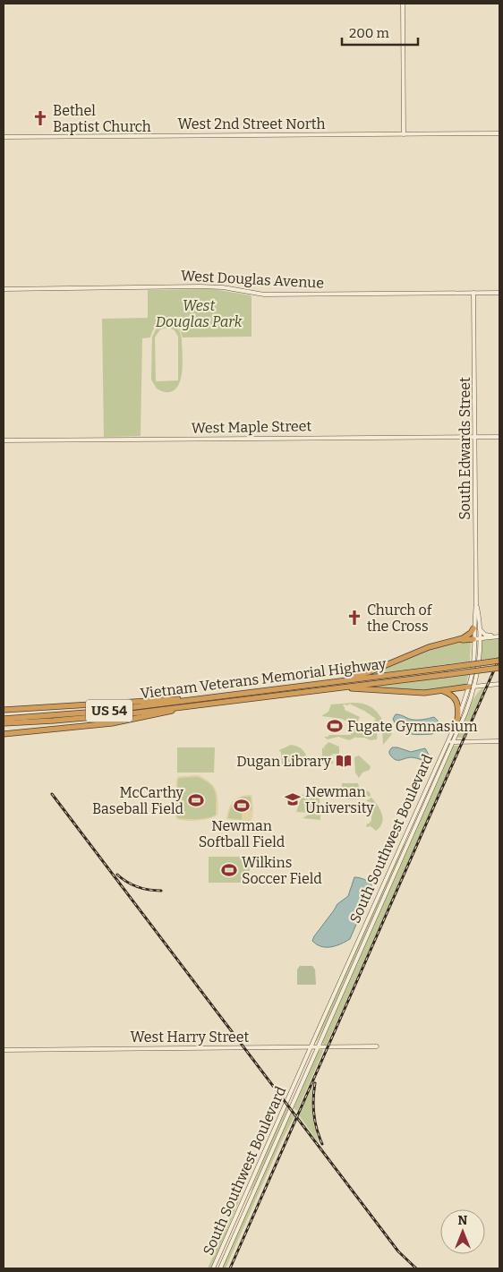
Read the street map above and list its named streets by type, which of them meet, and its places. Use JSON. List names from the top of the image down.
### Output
{
  "streets": {
    "highway": ["Vietnam Veterans Memorial Highway", "US 54"],
    "street": [
      "West 2nd Street North",
      "West Douglas Avenue",
      "West Maple Street",
      "South Edwards Street",
      "South Southwest Boulevard",
      "West Harry Street"
    ]
  },
  "crossings": [
    ["West Douglas Avenue", "South Edwards Street"],
    ["West Maple Street", "South Edwards Street"],
    ["South Edwards Street", "South Southwest Boulevard"],
    ["South Southwest Boulevard", "West Harry Street"]
  ],
  "parks": ["West Douglas Park"],
  "places": {
    "church": ["Bethel Baptist Church", "Church of the Cross"],
    "sports": [
      "Fugate Gymnasium",
      "McCarthy Baseball Field",
      "Newman Softball Field",
      "Wilkins Soccer Field"
    ],
    "library": ["Dugan Library"],
    "school or university": ["Newman University"]
  },
  "scale_bar": "200 m",
  "north": "top"
}
